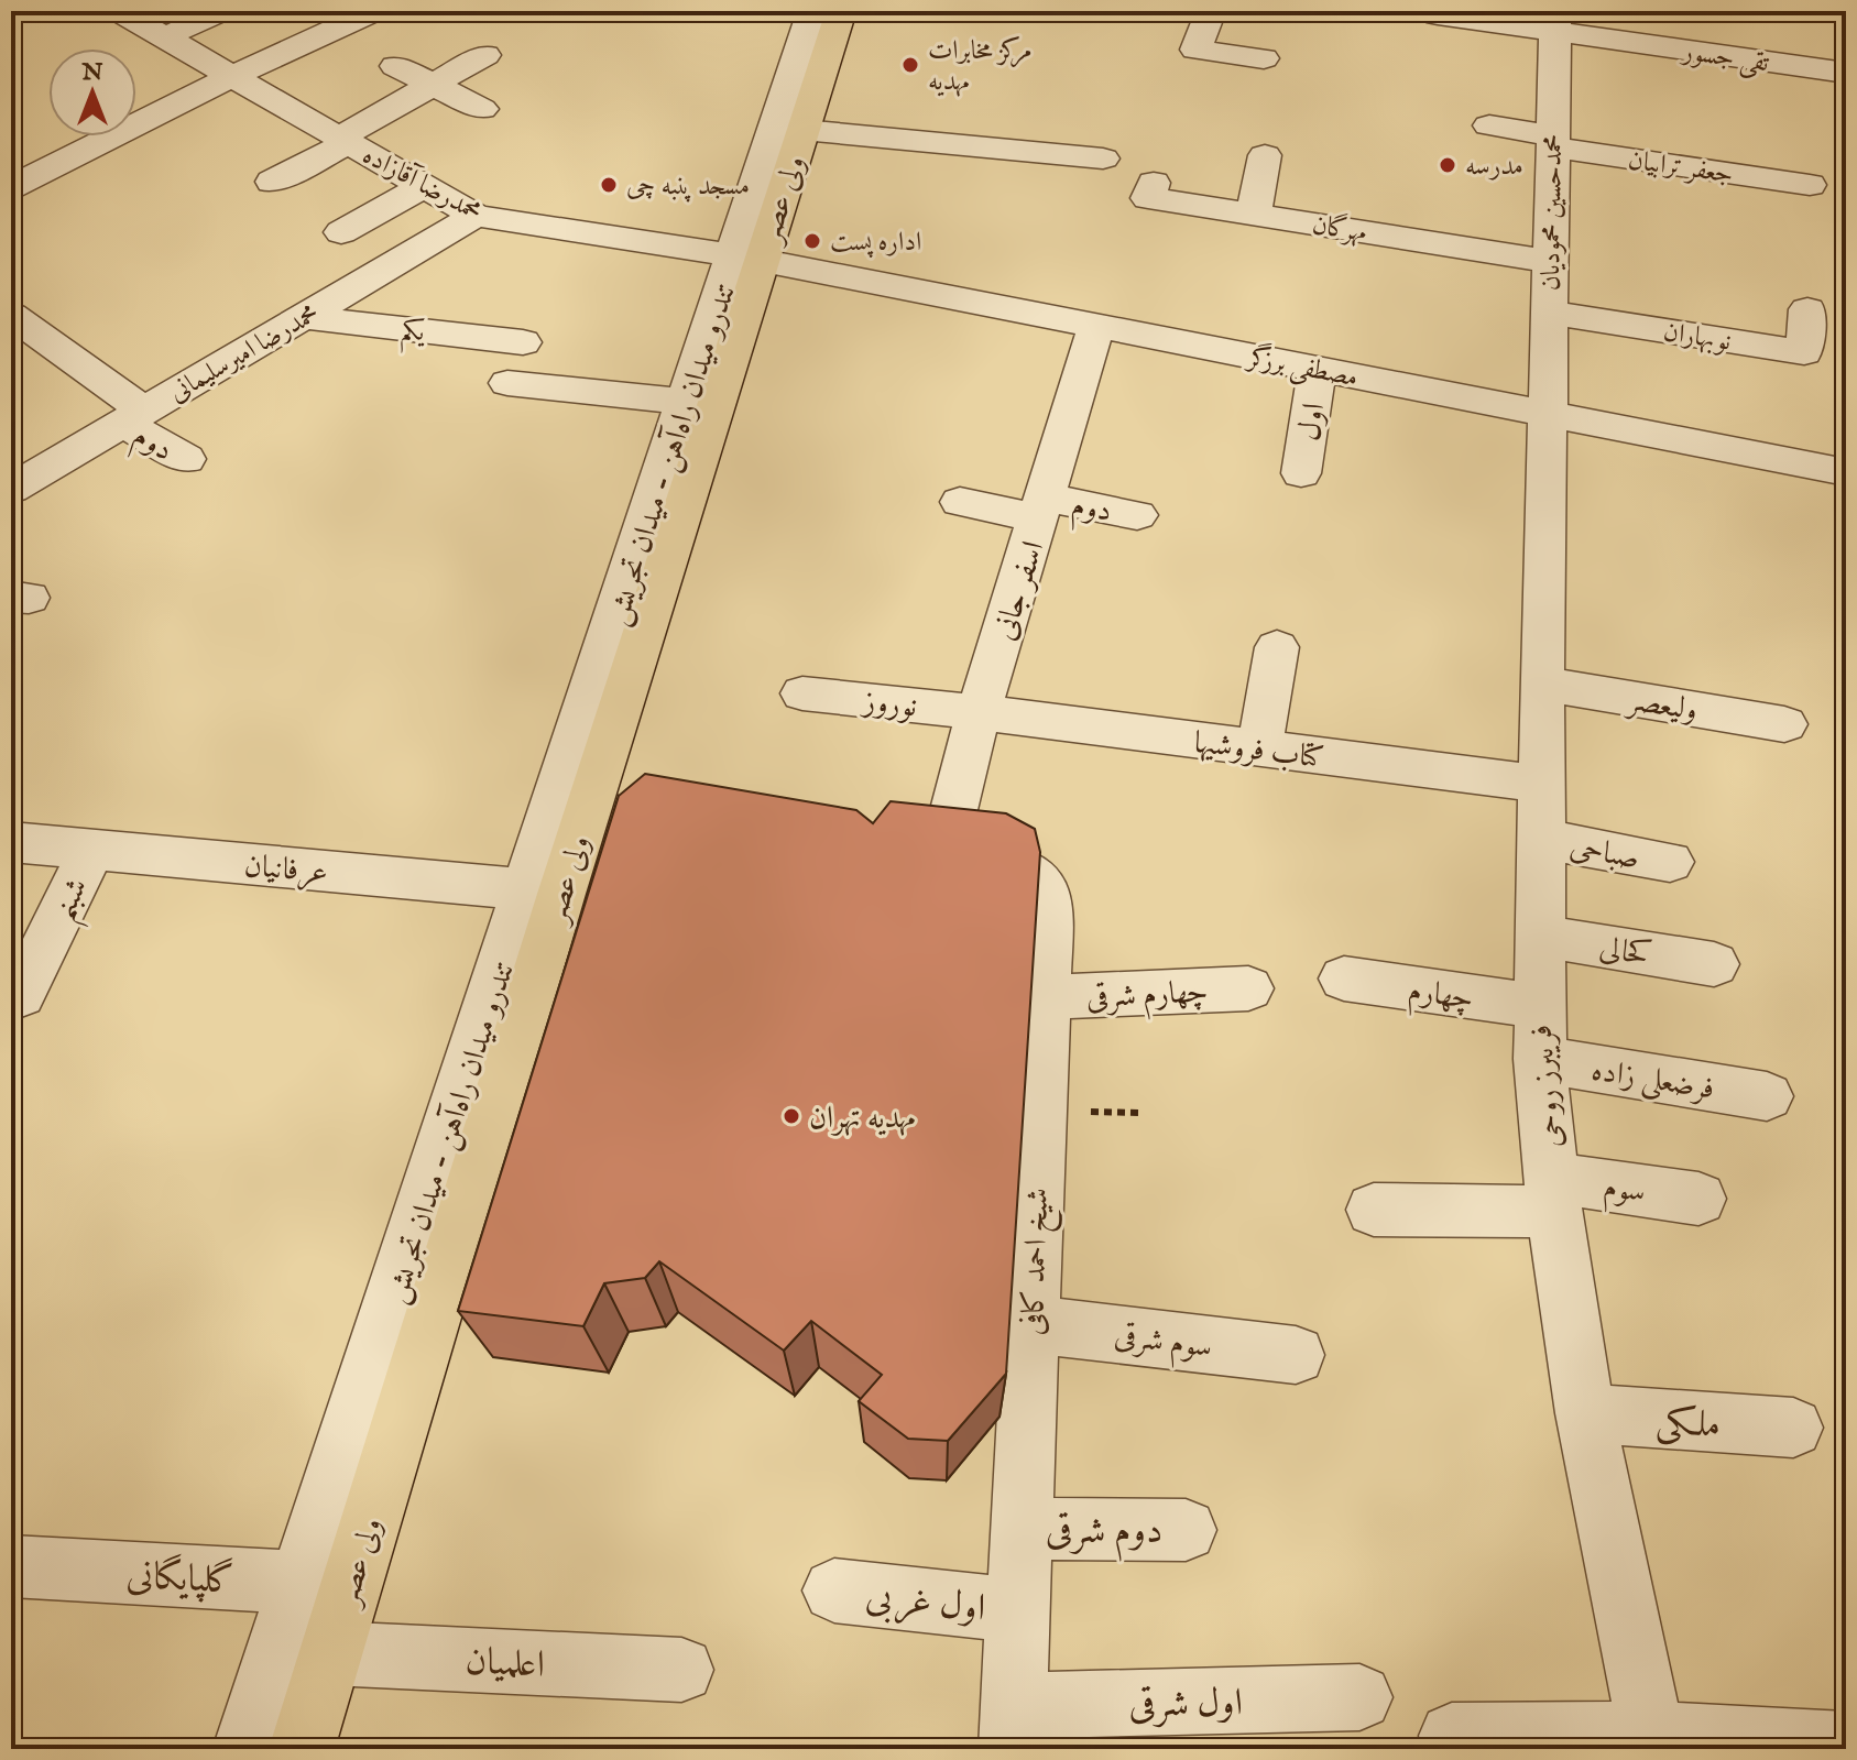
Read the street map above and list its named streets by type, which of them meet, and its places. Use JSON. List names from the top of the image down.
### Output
{
  "streets": {
    "main road": ["ولی عصر"],
    "street": [
      "تقی جسور",
      "جعفر ترابیان",
      "محمدرضا آقازاده",
      "محمدحسین محمودیان",
      "مهرگان",
      "یکم",
      "نوبهاران",
      "محمدرضا امیرسلیمانی",
      "مصطفی برزگر",
      "اول",
      "دوم",
      "تندرو میدان راه‌آهن - میدان تجریش",
      "اسفر جانی",
      "نوروز",
      "ولیعصر",
      "کتاب فروشیها",
      "صباحی",
      "عرفانیان",
      "شبنم",
      "کحالی",
      "چهارم شرقی",
      "چهارم",
      "فرضعلی زاده",
      "فریبرز روحی",
      "سوم",
      "شیخ احمد کافی",
      "سوم شرقی",
      "ملکی",
      "دوم شرقی",
      "گلپایگانی",
      "اول غربی",
      "اعلمیان",
      "اول شرقی"
    ]
  },
  "crossings": [
    ["تقی جسور", "محمدحسین محمودیان"],
    ["جعفر ترابیان", "محمدحسین محمودیان"],
    ["محمدرضا آقازاده", "ولی عصر"],
    ["محمدرضا آقازاده", "محمدرضا امیرسلیمانی"],
    ["محمدرضا آقازاده", "مصطفی برزگر"],
    ["محمدرضا آقازاده", "تندرو میدان راه‌آهن - میدان تجریش"],
    ["ولی عصر", "مصطفی برزگر"],
    ["ولی عصر", "تندرو میدان راه‌آهن - میدان تجریش"],
    ["ولی عصر", "عرفانیان"],
    ["ولی عصر", "گلپایگانی"],
    ["ولی عصر", "اعلمیان"],
    ["محمدحسین محمودیان", "مهرگان"],
    ["محمدحسین محمودیان", "نوبهاران"],
    ["محمدحسین محمودیان", "مصطفی برزگر"],
    ["محمدحسین محمودیان", "فریبرز روحی"],
    ["یکم", "محمدرضا امیرسلیمانی"],
    ["محمدرضا امیرسلیمانی", "دوم"],
    ["مصطفی برزگر", "اول"],
    ["مصطفی برزگر", "تندرو میدان راه‌آهن - میدان تجریش"],
    ["مصطفی برزگر", "اسفر جانی"],
    ["مصطفی برزگر", "فریبرز روحی"],
    ["دوم", "اسفر جانی"],
    ["تندرو میدان راه‌آهن - میدان تجریش", "عرفانیان"],
    ["تندرو میدان راه‌آهن - میدان تجریش", "گلپایگانی"],
    ["اسفر جانی", "نوروز"],
    ["اسفر جانی", "کتاب فروشیها"],
    ["اسفر جانی", "شیخ احمد کافی"],
    ["نوروز", "کتاب فروشیها"],
    ["ولیعصر", "فریبرز روحی"],
    ["کتاب فروشیها", "فریبرز روحی"],
    ["صباحی", "فریبرز روحی"],
    ["عرفانیان", "شبنم"],
    ["کحالی", "فریبرز روحی"],
    ["چهارم شرقی", "شیخ احمد کافی"],
    ["چهارم", "فرضعلی زاده"],
    ["چهارم", "فریبرز روحی"],
    ["فرضعلی زاده", "فریبرز روحی"],
    ["فریبرز روحی", "سوم"],
    ["فریبرز روحی", "ملکی"],
    ["شیخ احمد کافی", "سوم شرقی"],
    ["شیخ احمد کافی", "دوم شرقی"],
    ["شیخ احمد کافی", "اول غربی"],
    ["شیخ احمد کافی", "اول شرقی"]
  ],
  "places": [
    "مرکز مخابرات مهدیه",
    "مدرسه",
    "مسجد پنبه چی",
    "اداره پست",
    "مهدیه تهران"
  ],
  "north": "top"
}
